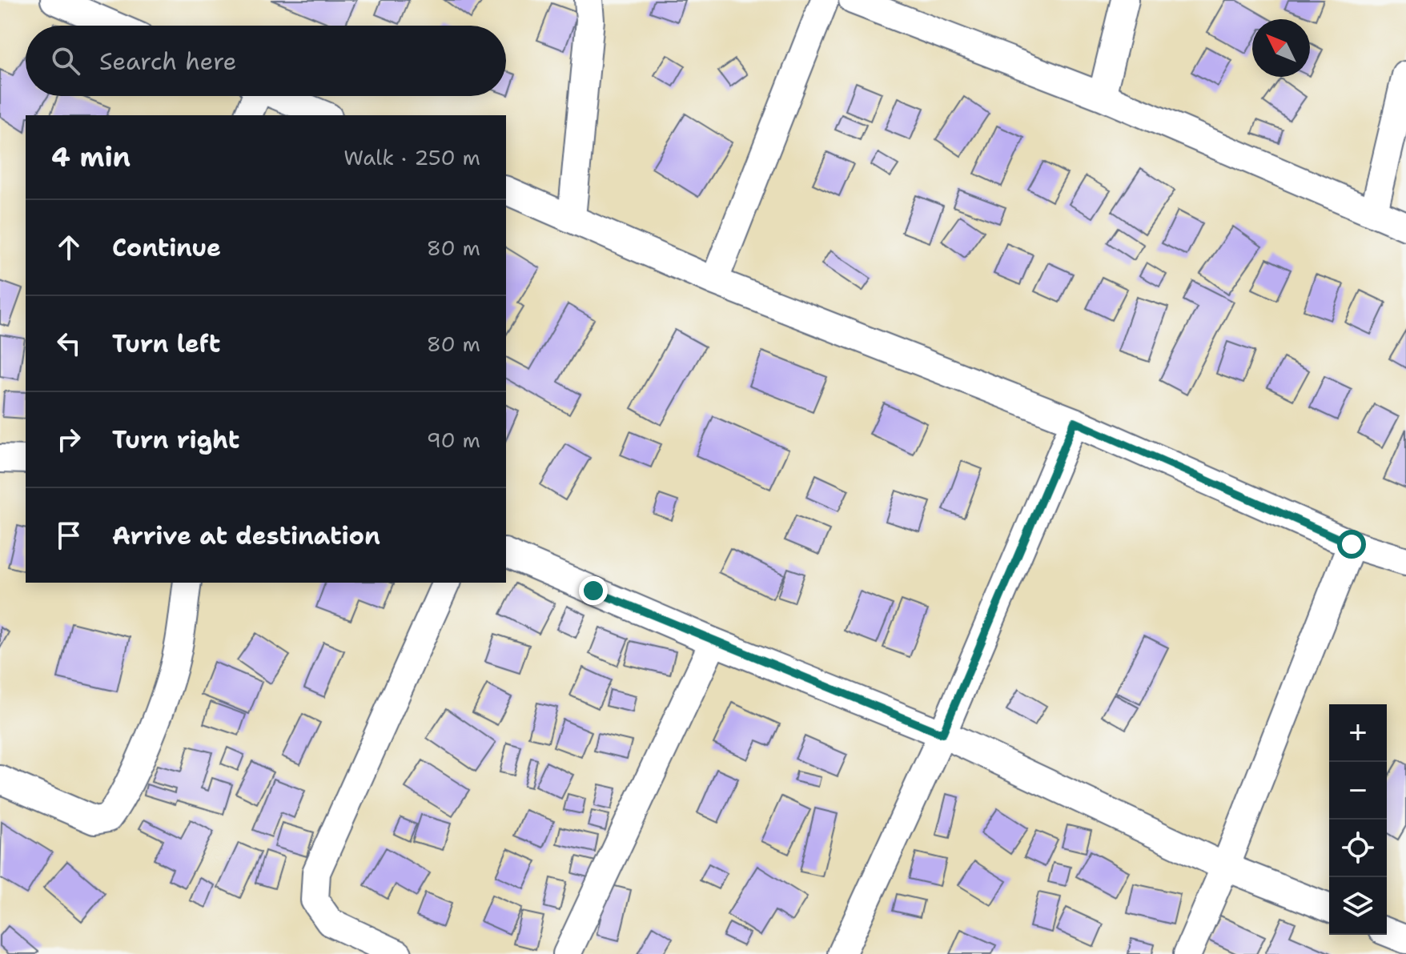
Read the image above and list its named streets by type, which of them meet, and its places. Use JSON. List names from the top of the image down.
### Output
{
  "north": "top left",
  "page": {
    "search": "Search here",
    "heading": ["4 min", "Walk · 250 m"],
    "list": [
      ["Continue", "80 m"],
      ["Turn left", "80 m"],
      ["Turn right", "90 m"],
      "Arrive at destination"
    ],
    "map_buttons": ["+", "−"]
  }
}
